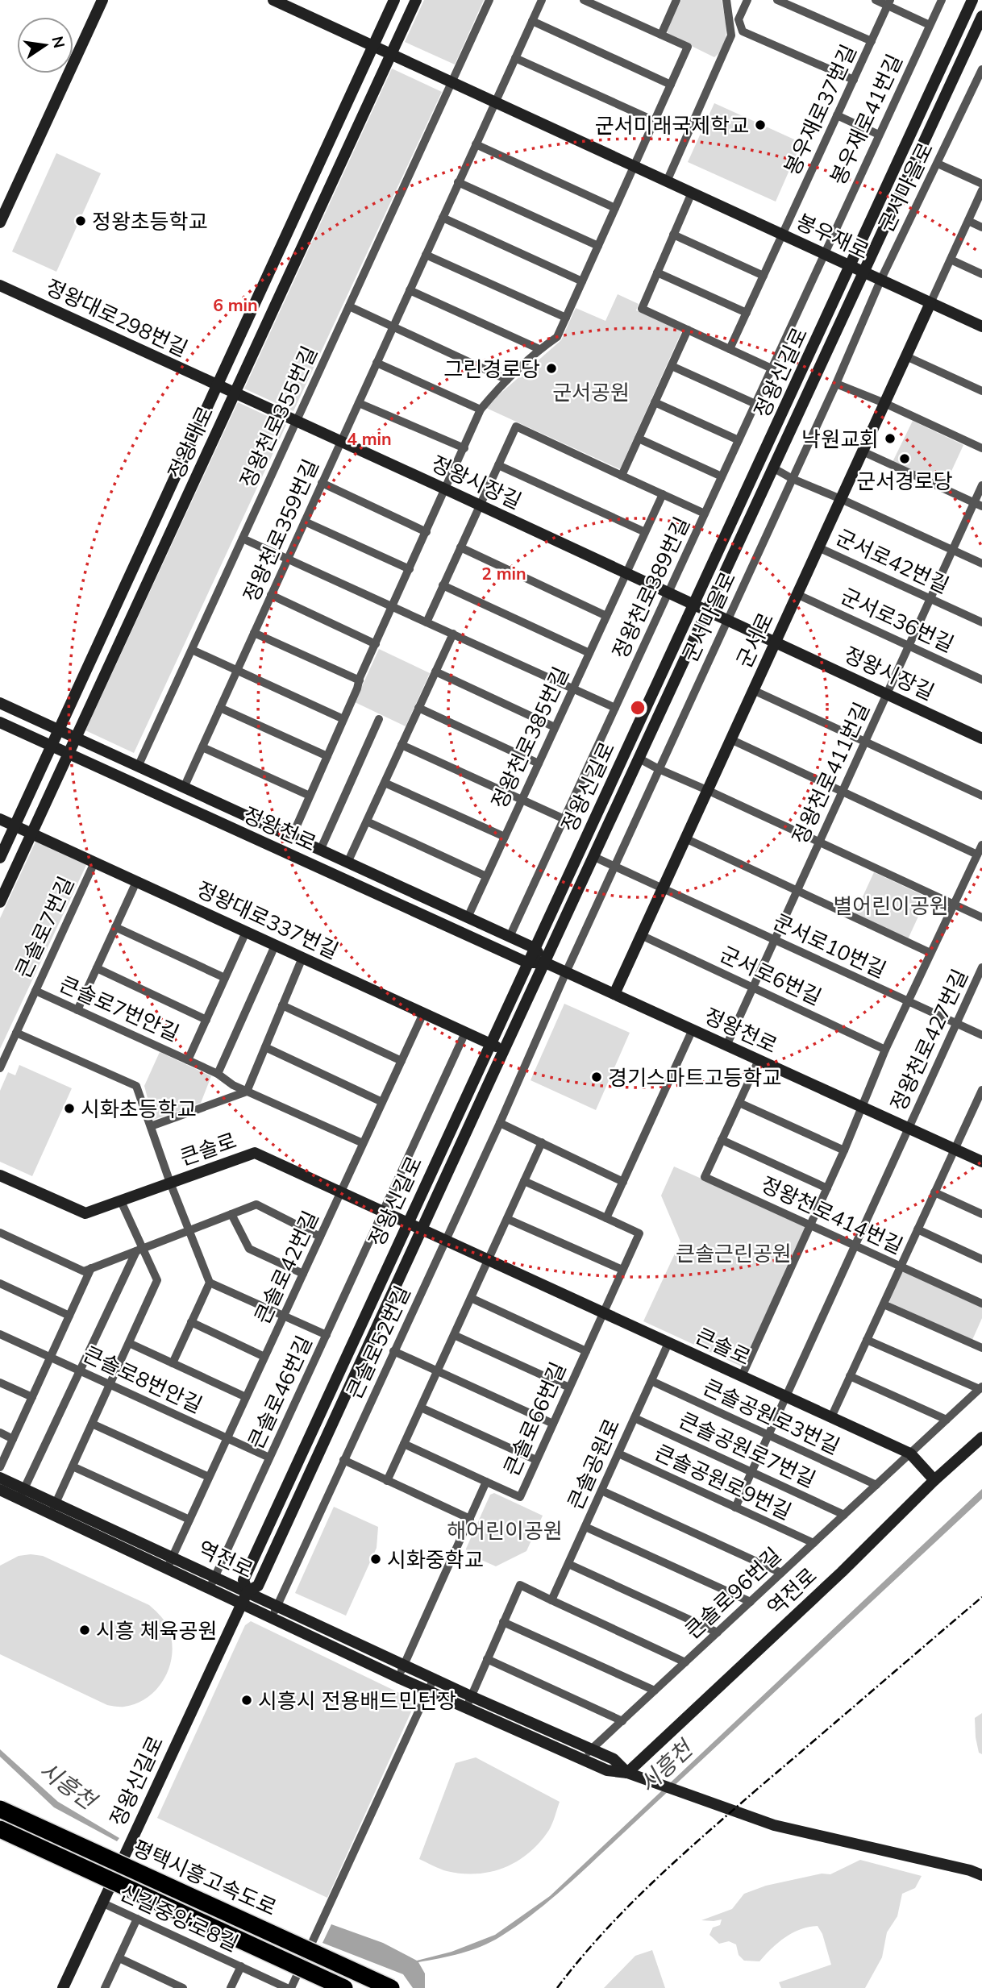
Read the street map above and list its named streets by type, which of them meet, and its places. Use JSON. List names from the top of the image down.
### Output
{
  "streets": {
    "highway": ["평택시흥고속도로"],
    "street": [
      "봉우재로37번길",
      "봉우재로41번길",
      "군서마을로",
      "봉우재로",
      "정왕대로298번길",
      "정왕신길로",
      "정왕천로355번길",
      "정왕대로",
      "정왕시장길",
      "정왕천로359번길",
      "군서로42번길",
      "정왕천로389번길",
      "군서로36번길",
      "군서로",
      "정왕천로385번길",
      "정왕천로411번길",
      "정왕천로",
      "정왕대로337번길",
      "큰솔로7번길",
      "군서로10번길",
      "군서로6번길",
      "큰솔로7번안길",
      "정왕천로427번길",
      "큰솔로",
      "정왕천로414번길",
      "큰솔로42번길",
      "큰솔로52번길",
      "큰솔로8번안길",
      "큰솔로46번길",
      "큰솔공원로3번길",
      "큰솔로66번길",
      "큰솔공원로7번길",
      "큰솔공원로",
      "큰솔공원로9번길",
      "역전로",
      "큰솔로96번길",
      "신길중앙로8길"
    ]
  },
  "crossings": [
    ["봉우재로37번길", "봉우재로"],
    ["봉우재로41번길", "봉우재로"],
    ["봉우재로41번길", "정왕천로389번길"],
    ["군서마을로", "봉우재로"],
    ["군서마을로", "정왕시장길"],
    ["군서마을로", "정왕천로"],
    ["군서마을로", "큰솔로52번길"],
    ["봉우재로", "정왕신길로"],
    ["봉우재로", "정왕천로355번길"],
    ["봉우재로", "정왕대로"],
    ["봉우재로", "정왕천로359번길"],
    ["봉우재로", "정왕천로389번길"],
    ["봉우재로", "군서로"],
    ["정왕대로298번길", "정왕대로"],
    ["정왕대로298번길", "정왕시장길"],
    ["정왕신길로", "정왕시장길"],
    ["정왕신길로", "정왕천로"],
    ["정왕신길로", "정왕대로337번길"],
    ["정왕신길로", "큰솔로"],
    ["정왕신길로", "역전로"],
    ["정왕신길로", "신길중앙로8길"],
    ["정왕천로355번길", "정왕시장길"],
    ["정왕천로355번길", "정왕천로"],
    ["정왕대로", "정왕시장길"],
    ["정왕대로", "정왕천로"],
    ["정왕대로", "정왕대로337번길"],
    ["정왕시장길", "정왕천로359번길"],
    ["정왕시장길", "정왕천로389번길"],
    ["정왕시장길", "군서로"],
    ["정왕시장길", "정왕천로385번길"],
    ["정왕시장길", "정왕천로411번길"],
    ["정왕천로359번길", "정왕천로"],
    ["군서로42번길", "군서로"],
    ["군서로42번길", "정왕천로411번길"],
    ["정왕천로389번길", "정왕천로"],
    ["군서로36번길", "군서로"],
    ["군서로36번길", "정왕천로411번길"],
    ["군서로", "정왕천로"],
    ["군서로", "군서로10번길"],
    ["군서로", "군서로6번길"],
    ["정왕천로385번길", "정왕천로"],
    ["정왕천로411번길", "정왕천로"],
    ["정왕천로411번길", "군서로10번길"],
    ["정왕천로411번길", "군서로6번길"],
    ["정왕천로", "정왕천로427번길"],
    ["정왕천로", "정왕천로414번길"],
    ["정왕대로337번길", "큰솔로7번길"],
    ["정왕대로337번길", "큰솔로7번안길"],
    ["정왕대로337번길", "큰솔로42번길"],
    ["정왕대로337번길", "큰솔로46번길"],
    ["큰솔로7번길", "큰솔로7번안길"],
    ["군서로10번길", "정왕천로427번길"],
    ["큰솔로7번안길", "큰솔로42번길"],
    ["정왕천로427번길", "큰솔로"],
    ["정왕천로427번길", "정왕천로414번길"],
    ["정왕천로427번길", "큰솔공원로3번길"],
    ["정왕천로427번길", "큰솔공원로7번길"],
    ["정왕천로427번길", "큰솔공원로9번길"],
    ["큰솔로", "큰솔로42번길"],
    ["큰솔로", "큰솔로52번길"],
    ["큰솔로", "큰솔로46번길"],
    ["큰솔로", "큰솔로66번길"],
    ["큰솔로", "큰솔공원로"],
    ["큰솔로", "역전로"],
    ["큰솔로", "큰솔로96번길"],
    ["큰솔로42번길", "큰솔로8번안길"],
    ["큰솔로42번길", "역전로"],
    ["큰솔로52번길", "역전로"],
    ["큰솔로8번안길", "큰솔로46번길"],
    ["큰솔로46번길", "역전로"],
    ["큰솔공원로3번길", "큰솔공원로"],
    ["큰솔공원로3번길", "큰솔로96번길"],
    ["큰솔로66번길", "역전로"],
    ["큰솔공원로7번길", "큰솔공원로"],
    ["큰솔공원로7번길", "큰솔로96번길"],
    ["큰솔공원로", "큰솔공원로9번길"],
    ["큰솔공원로9번길", "큰솔로96번길"],
    ["역전로", "큰솔로96번길"]
  ],
  "water": ["시흥천"],
  "parks": [
    "군서공원",
    "별어린이공원",
    "큰솔근린공원",
    "해어린이공원"
  ],
  "places": [
    "군서미래국제학교",
    "정왕초등학교",
    "그린경로당",
    "낙원교회",
    "군서경로당",
    "경기스마트고등학교",
    "시화초등학교",
    "시화중학교",
    "시흥 체육공원",
    "시흥시 전용배드민턴장"
  ],
  "north": "right",
  "rings": ["6 min", "4 min", "2 min"]
}
